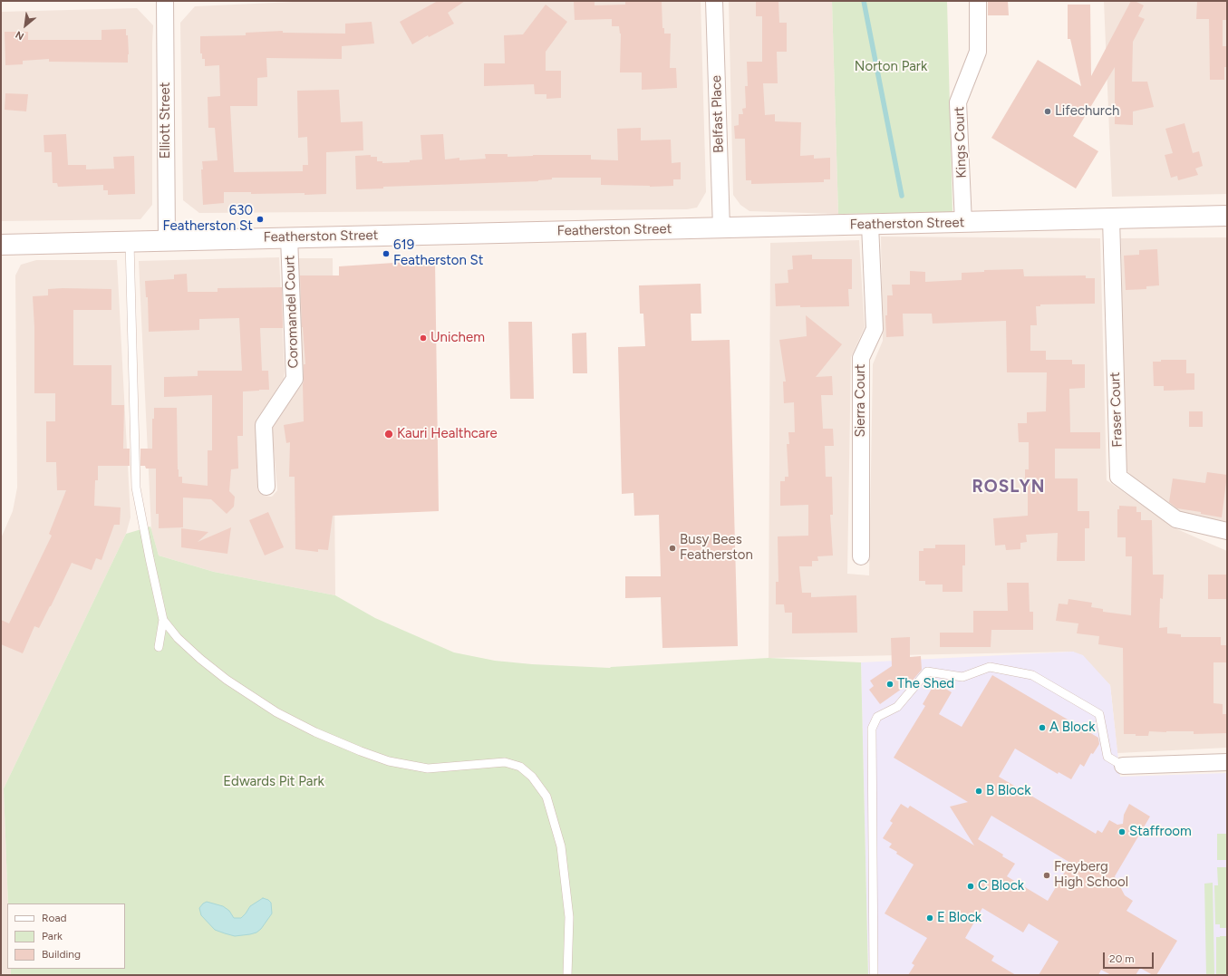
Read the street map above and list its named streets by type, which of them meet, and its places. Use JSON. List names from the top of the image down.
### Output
{
  "streets": {
    "main road": ["Featherston Street"],
    "street": [
      "Belfast Place",
      "Elliott Street",
      "Kings Court",
      "Coromandel Court",
      "Sierra Court",
      "Fraser Court"
    ]
  },
  "crossings": [
    ["Belfast Place", "Featherston Street"],
    ["Elliott Street", "Featherston Street"],
    ["Kings Court", "Featherston Street"],
    ["Featherston Street", "Coromandel Court"],
    ["Featherston Street", "Sierra Court"],
    ["Featherston Street", "Fraser Court"]
  ],
  "districts": ["ROSLYN"],
  "parks": ["Norton Park", "Edwards Pit Park"],
  "places": [
    "Lifechurch",
    "630 Featherston St",
    "619 Featherston St",
    "Unichem",
    "Kauri Healthcare",
    "Busy Bees Featherston",
    "The Shed",
    "A Block",
    "B Block",
    "Staffroom",
    "Freyberg High School",
    "C Block",
    "E Block"
  ],
  "legend": ["Road", "Park", "Building"],
  "scale_bar": "20 m",
  "north": "bottom left"
}
